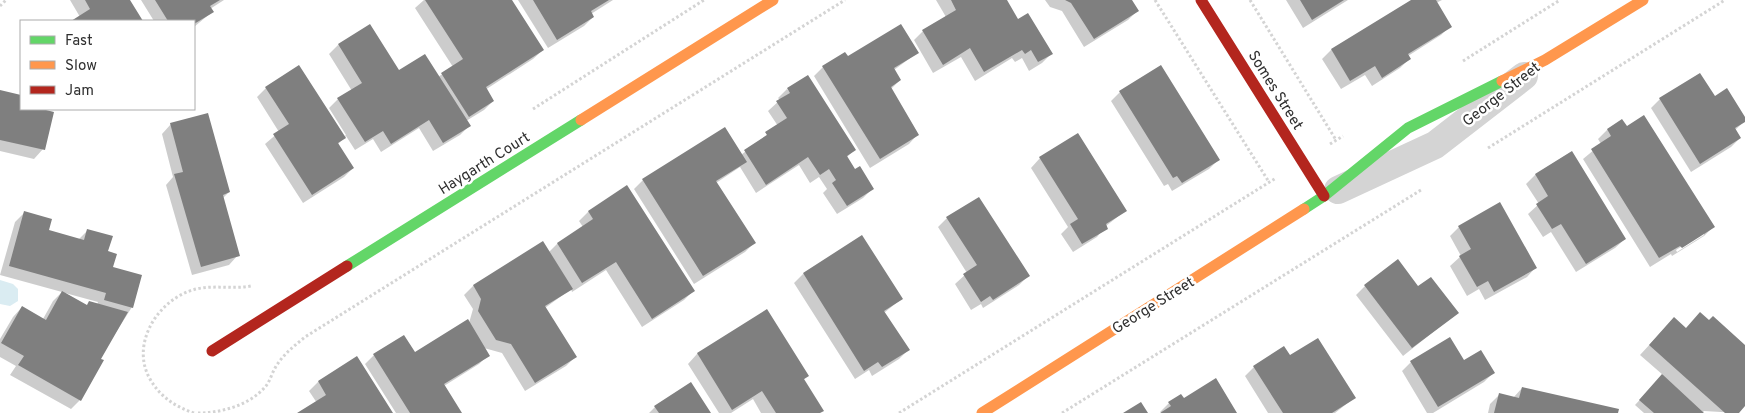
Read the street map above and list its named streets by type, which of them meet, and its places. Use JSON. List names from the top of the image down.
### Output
{
  "streets": {
    "street": ["Somes Street", "George Street", "Haygarth Court"]
  },
  "crossings": [
    ["Somes Street", "George Street"]
  ],
  "legend": ["Fast", "Slow", "Jam"]
}
